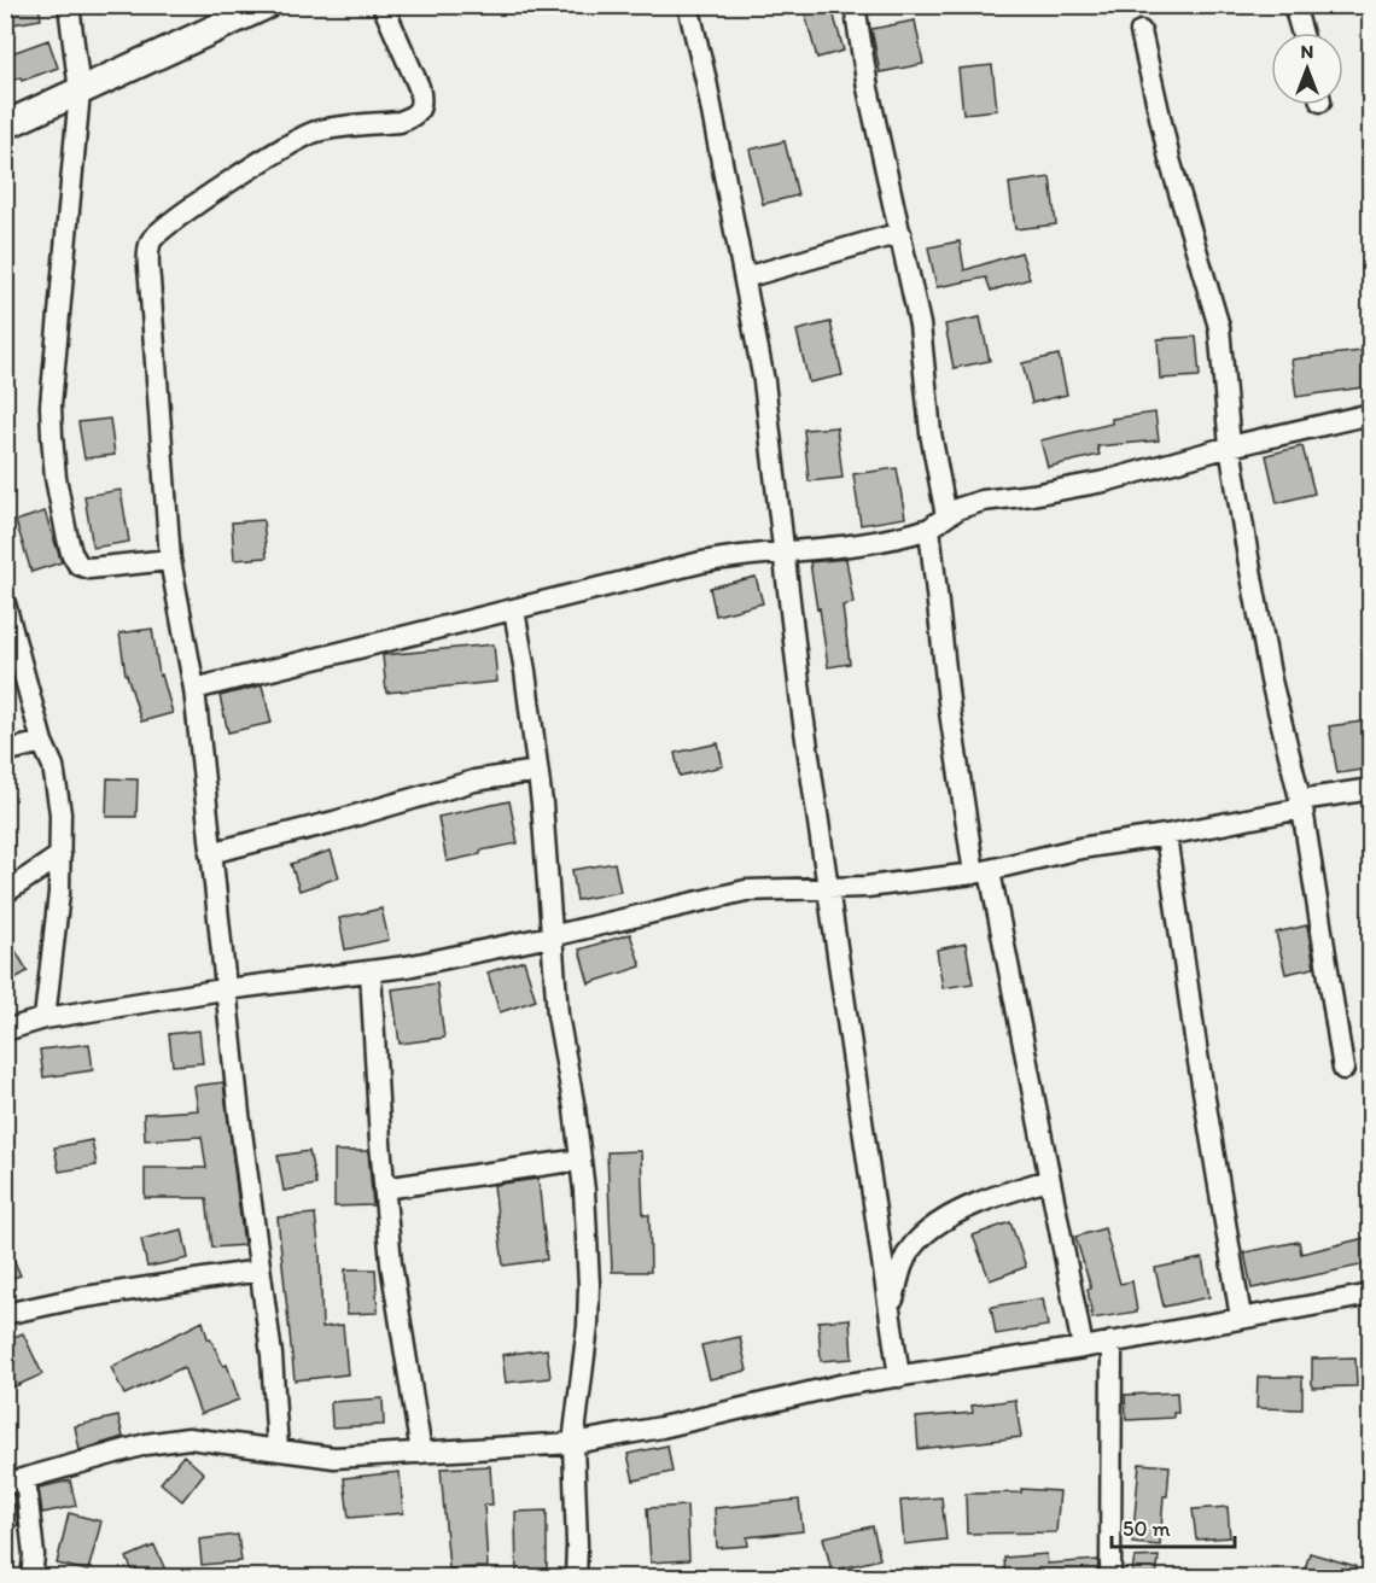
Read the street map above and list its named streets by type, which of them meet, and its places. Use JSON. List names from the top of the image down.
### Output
{
  "scale_bar": "50 m",
  "north": "top"
}
